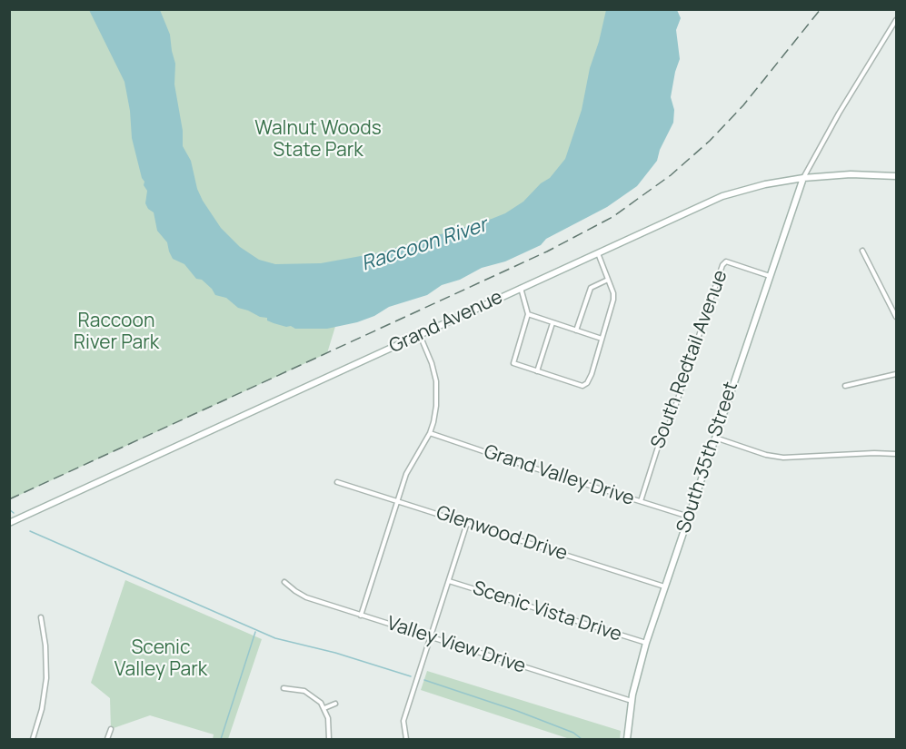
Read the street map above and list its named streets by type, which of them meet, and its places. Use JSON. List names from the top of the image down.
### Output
{
  "streets": {
    "main road": ["Grand Avenue", "South 35th Street"],
    "street": [
      "South Redtail Avenue",
      "Grand Valley Drive",
      "Glenwood Drive",
      "Scenic Vista Drive",
      "Valley View Drive"
    ]
  },
  "crossings": [
    ["Grand Avenue", "South 35th Street"],
    ["South Redtail Avenue", "South 35th Street"],
    ["South Redtail Avenue", "Grand Valley Drive"],
    ["South 35th Street", "Grand Valley Drive"],
    ["South 35th Street", "Glenwood Drive"],
    ["South 35th Street", "Scenic Vista Drive"],
    ["South 35th Street", "Valley View Drive"]
  ],
  "water": ["Raccoon River"],
  "parks": ["Walnut Woods State Park", "Raccoon River Park", "Scenic Valley Park"]
}
